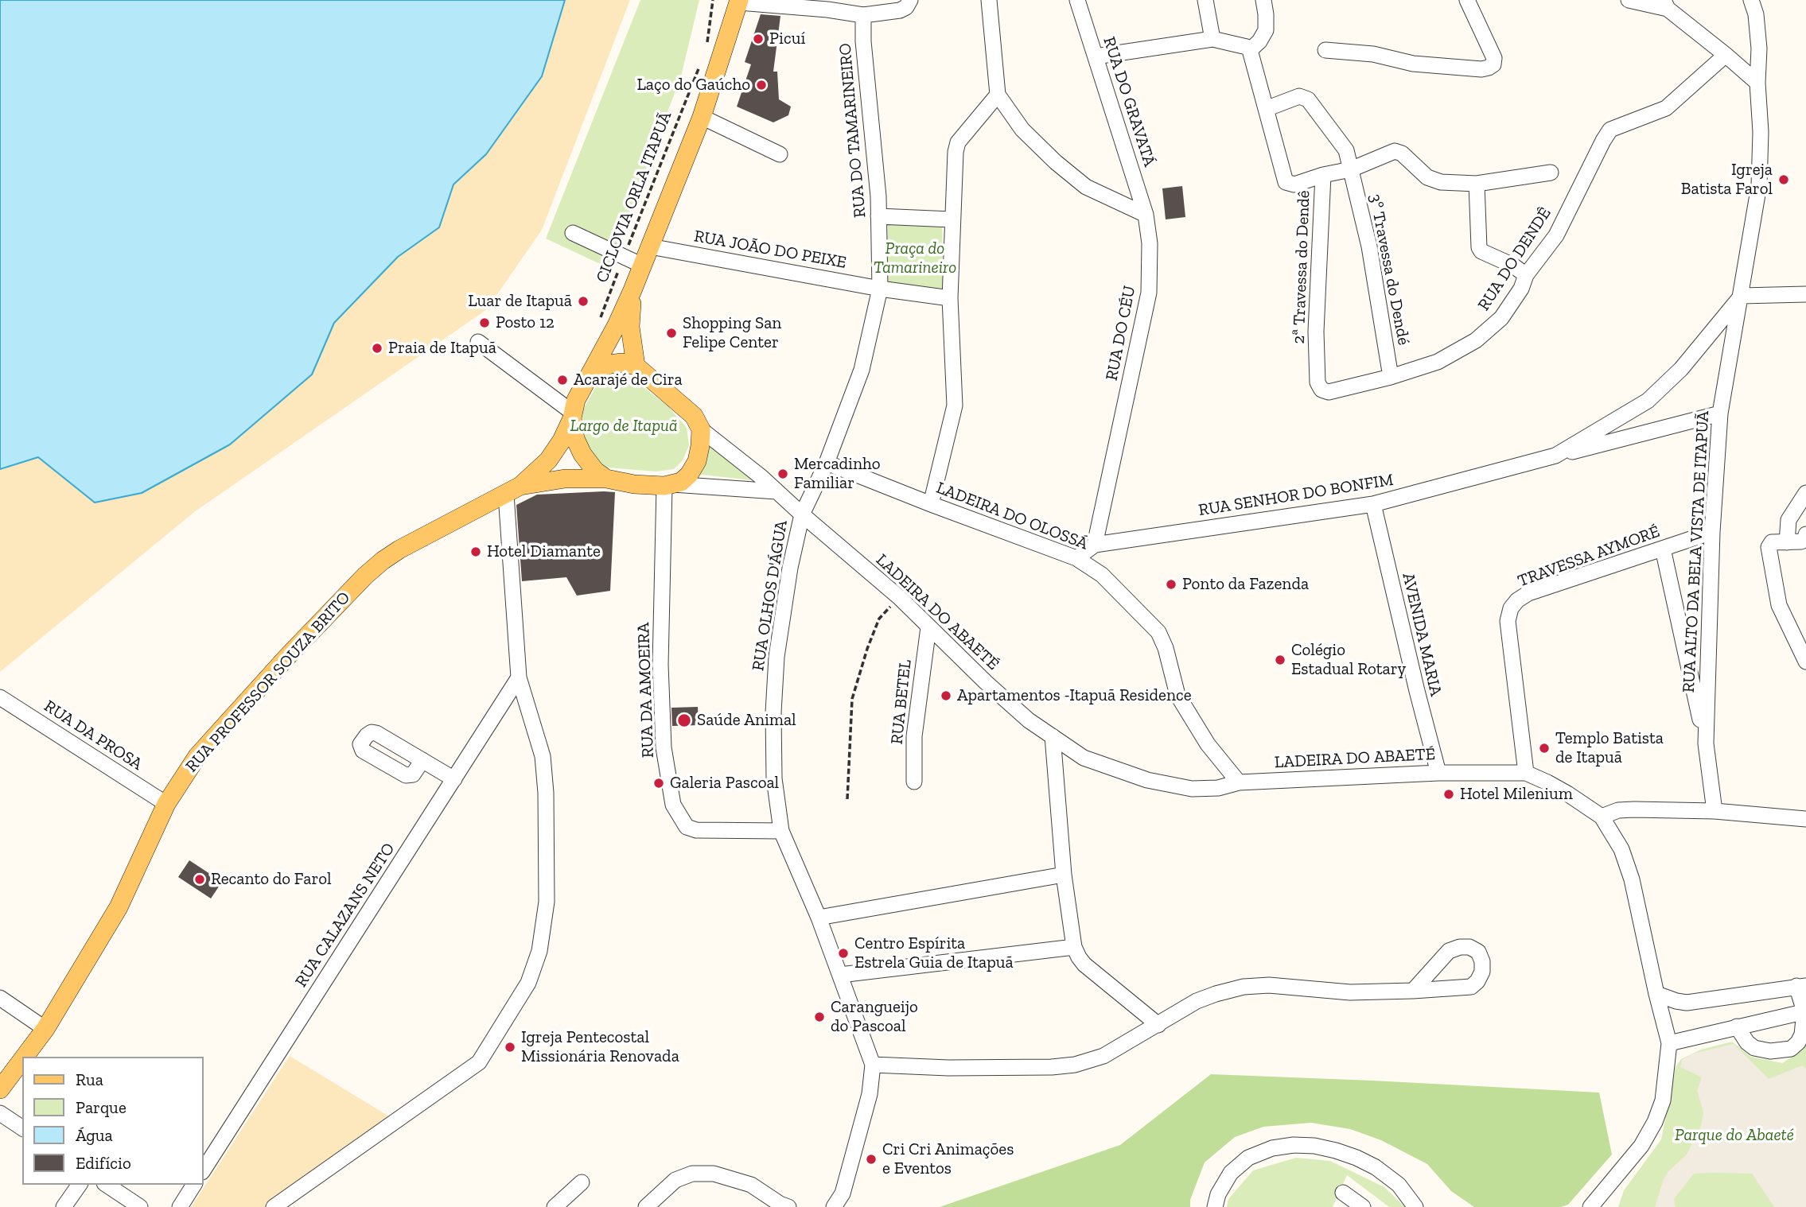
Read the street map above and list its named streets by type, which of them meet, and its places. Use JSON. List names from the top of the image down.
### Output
{
  "streets": {
    "main road": ["RUA PROFESSOR SOUZA BRITO"],
    "street": [
      "RUA DO GRAVATÁ",
      "RUA DO TAMARINEIRO",
      "RUA JOÃO DO PEIXE",
      "RUA DO DENDÊ",
      "2ª Travessa do Dendê",
      "3º Travessa do Dendé",
      "RUA DO CÉU",
      "RUA SENHOR DO BONFIM",
      "LADEIRA DO OLOSSÁ",
      "RUA ALTO DA BELA VISTA DE ITAPUÃ",
      "TRAVESSA AYMORÉ",
      "RUA OLHOS D'ÁGUA",
      "LADEIRA DO ABAETÉ",
      "AVENIDA MARIA",
      "RUA DA AMOEIRA",
      "RUA BETEL",
      "RUA DA PROSA",
      "RUA CALAZANS NETO"
    ],
    "path": ["CICLOVIA ORLA ITAPUÃ"]
  },
  "crossings": [
    ["RUA DO GRAVATÁ", "RUA DO CÉU"],
    ["RUA DO TAMARINEIRO", "RUA JOÃO DO PEIXE"],
    ["RUA DO TAMARINEIRO", "LADEIRA DO OLOSSÁ"],
    ["RUA DO TAMARINEIRO", "RUA OLHOS D'ÁGUA"],
    ["RUA DO TAMARINEIRO", "LADEIRA DO ABAETÉ"],
    ["RUA DO DENDÊ", "2ª Travessa do Dendê"],
    ["RUA DO DENDÊ", "3º Travessa do Dendé"],
    ["2ª Travessa do Dendê", "3º Travessa do Dendé"],
    ["RUA DO CÉU", "RUA SENHOR DO BONFIM"],
    ["RUA SENHOR DO BONFIM", "LADEIRA DO OLOSSÁ"],
    ["RUA SENHOR DO BONFIM", "RUA ALTO DA BELA VISTA DE ITAPUÃ"],
    ["RUA SENHOR DO BONFIM", "AVENIDA MARIA"],
    ["LADEIRA DO OLOSSÁ", "LADEIRA DO ABAETÉ"],
    ["RUA ALTO DA BELA VISTA DE ITAPUÃ", "TRAVESSA AYMORÉ"],
    ["TRAVESSA AYMORÉ", "LADEIRA DO ABAETÉ"],
    ["RUA OLHOS D'ÁGUA", "LADEIRA DO ABAETÉ"],
    ["RUA OLHOS D'ÁGUA", "RUA DA AMOEIRA"],
    ["LADEIRA DO ABAETÉ", "AVENIDA MARIA"],
    ["LADEIRA DO ABAETÉ", "RUA PROFESSOR SOUZA BRITO"],
    ["LADEIRA DO ABAETÉ", "RUA DA AMOEIRA"],
    ["LADEIRA DO ABAETÉ", "RUA BETEL"],
    ["RUA PROFESSOR SOUZA BRITO", "RUA DA AMOEIRA"],
    ["RUA PROFESSOR SOUZA BRITO", "RUA DA PROSA"]
  ],
  "parks": ["Praça do Tamarineiro", "Largo de Itapuã", "Parque do Abaeté"],
  "places": [
    "Picuí",
    "Laço do Gaúcho",
    "Igreja Batista Farol",
    "Luar de Itapuã",
    "Posto 12",
    "Shopping San Felipe Center",
    "Praia de Itapuã",
    "Acarajé de Cira",
    "Mercadinho Familiar",
    "Hotel Diamante",
    "Ponto da Fazenda",
    "Colégio Estadual Rotary",
    "Apartamentos -Itapuã Residence",
    "Saúde Animal",
    "Templo Batista de Itapuã",
    "Galeria Pascoal",
    "Hotel Milenium",
    "Recanto do Farol",
    "Centro Espírita Estrela Guia de Itapuã",
    "Carangueijo do Pascoal",
    "Igreja Pentecostal Missionária Renovada",
    "Cri Cri Animações e Eventos"
  ],
  "legend": [
    "Rua",
    "Parque",
    "Água",
    "Edifício"
  ]
}
